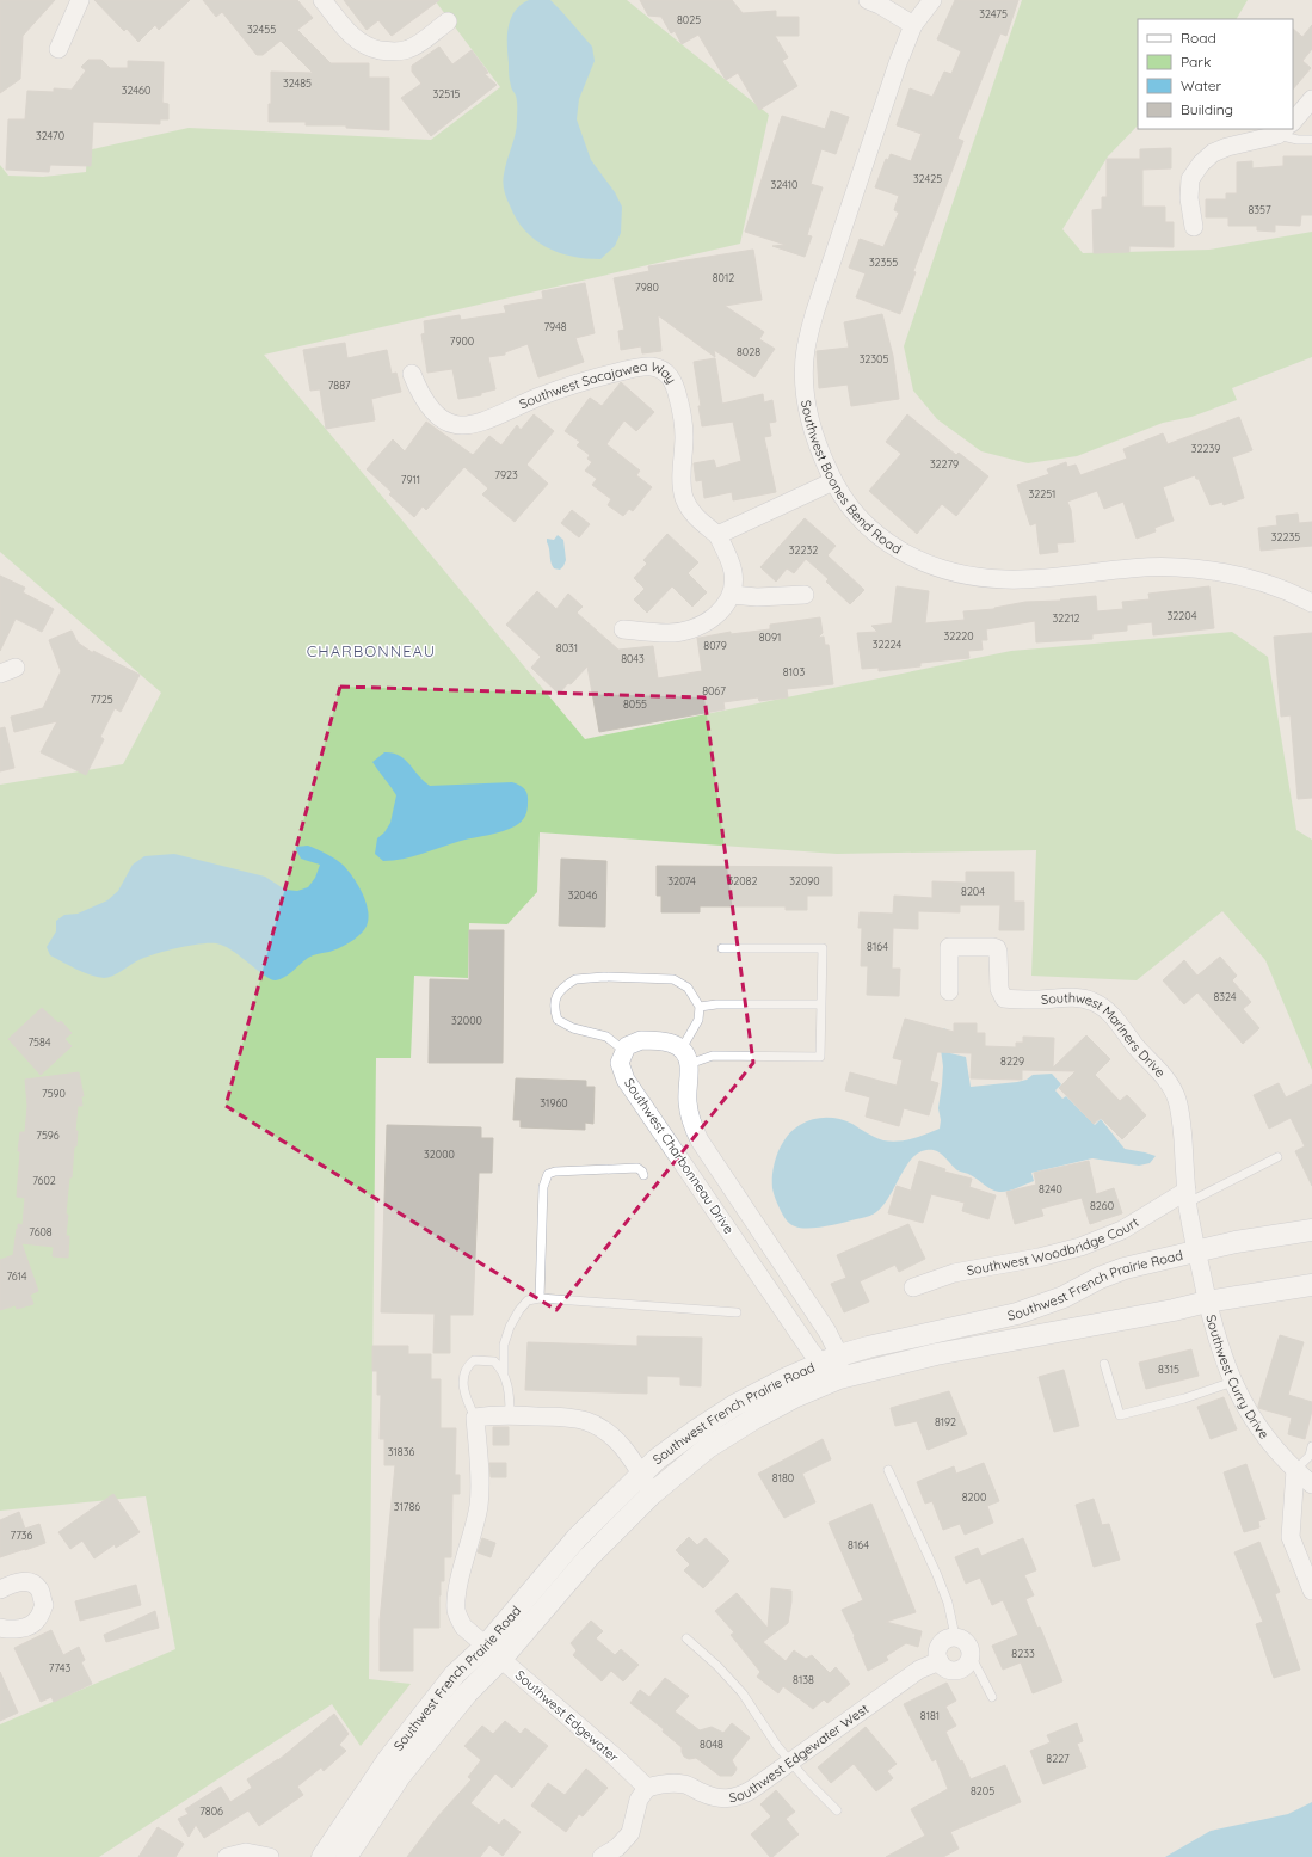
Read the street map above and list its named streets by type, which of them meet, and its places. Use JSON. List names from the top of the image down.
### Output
{
  "streets": {
    "street": [
      "Southwest Sacajawea Way",
      "Southwest Boones Bend Road",
      "Southwest Mariners Drive",
      "Southwest Charbonneau Drive",
      "Southwest Woodbridge Court",
      "Southwest French Prairie Road",
      "Southwest Curry Drive",
      "Southwest Edgewater",
      "Southwest Edgewater West"
    ]
  },
  "crossings": [
    ["Southwest Mariners Drive", "Southwest Woodbridge Court"],
    ["Southwest Mariners Drive", "Southwest French Prairie Road"],
    ["Southwest Mariners Drive", "Southwest Curry Drive"],
    ["Southwest Charbonneau Drive", "Southwest French Prairie Road"],
    ["Southwest French Prairie Road", "Southwest Curry Drive"],
    ["Southwest French Prairie Road", "Southwest Edgewater"],
    ["Southwest Edgewater", "Southwest Edgewater West"]
  ],
  "districts": ["CHARBONNEAU"],
  "house_numbers": [
    "32475",
    "8025",
    "32455",
    "32485",
    "32460",
    "32515",
    "32470",
    "32425",
    "32410",
    "8357",
    "32355",
    "8012",
    "7980",
    "7948",
    "7900",
    "8028",
    "32305",
    "7887",
    "32239",
    "32279",
    "7923",
    "7911",
    "32251",
    "32235",
    "32232",
    "32204",
    "32212",
    "32220",
    "8091",
    "32224",
    "8079",
    "8031",
    "8043",
    "8103",
    "8067",
    "7725",
    "8055",
    "32074",
    "32082",
    "32090",
    "8204",
    "32046",
    "8164",
    "8324",
    "32000",
    "7584",
    "8229",
    "7590",
    "31960",
    "7596",
    "32000",
    "7602",
    "8240",
    "8260",
    "7608",
    "7614",
    "8315",
    "8192",
    "31836",
    "8180",
    "8200",
    "31786",
    "7736",
    "8164",
    "8233",
    "7743",
    "8138",
    "8181",
    "8048",
    "8227",
    "8205",
    "7806"
  ],
  "legend": [
    "Road",
    "Park",
    "Water",
    "Building"
  ]
}
